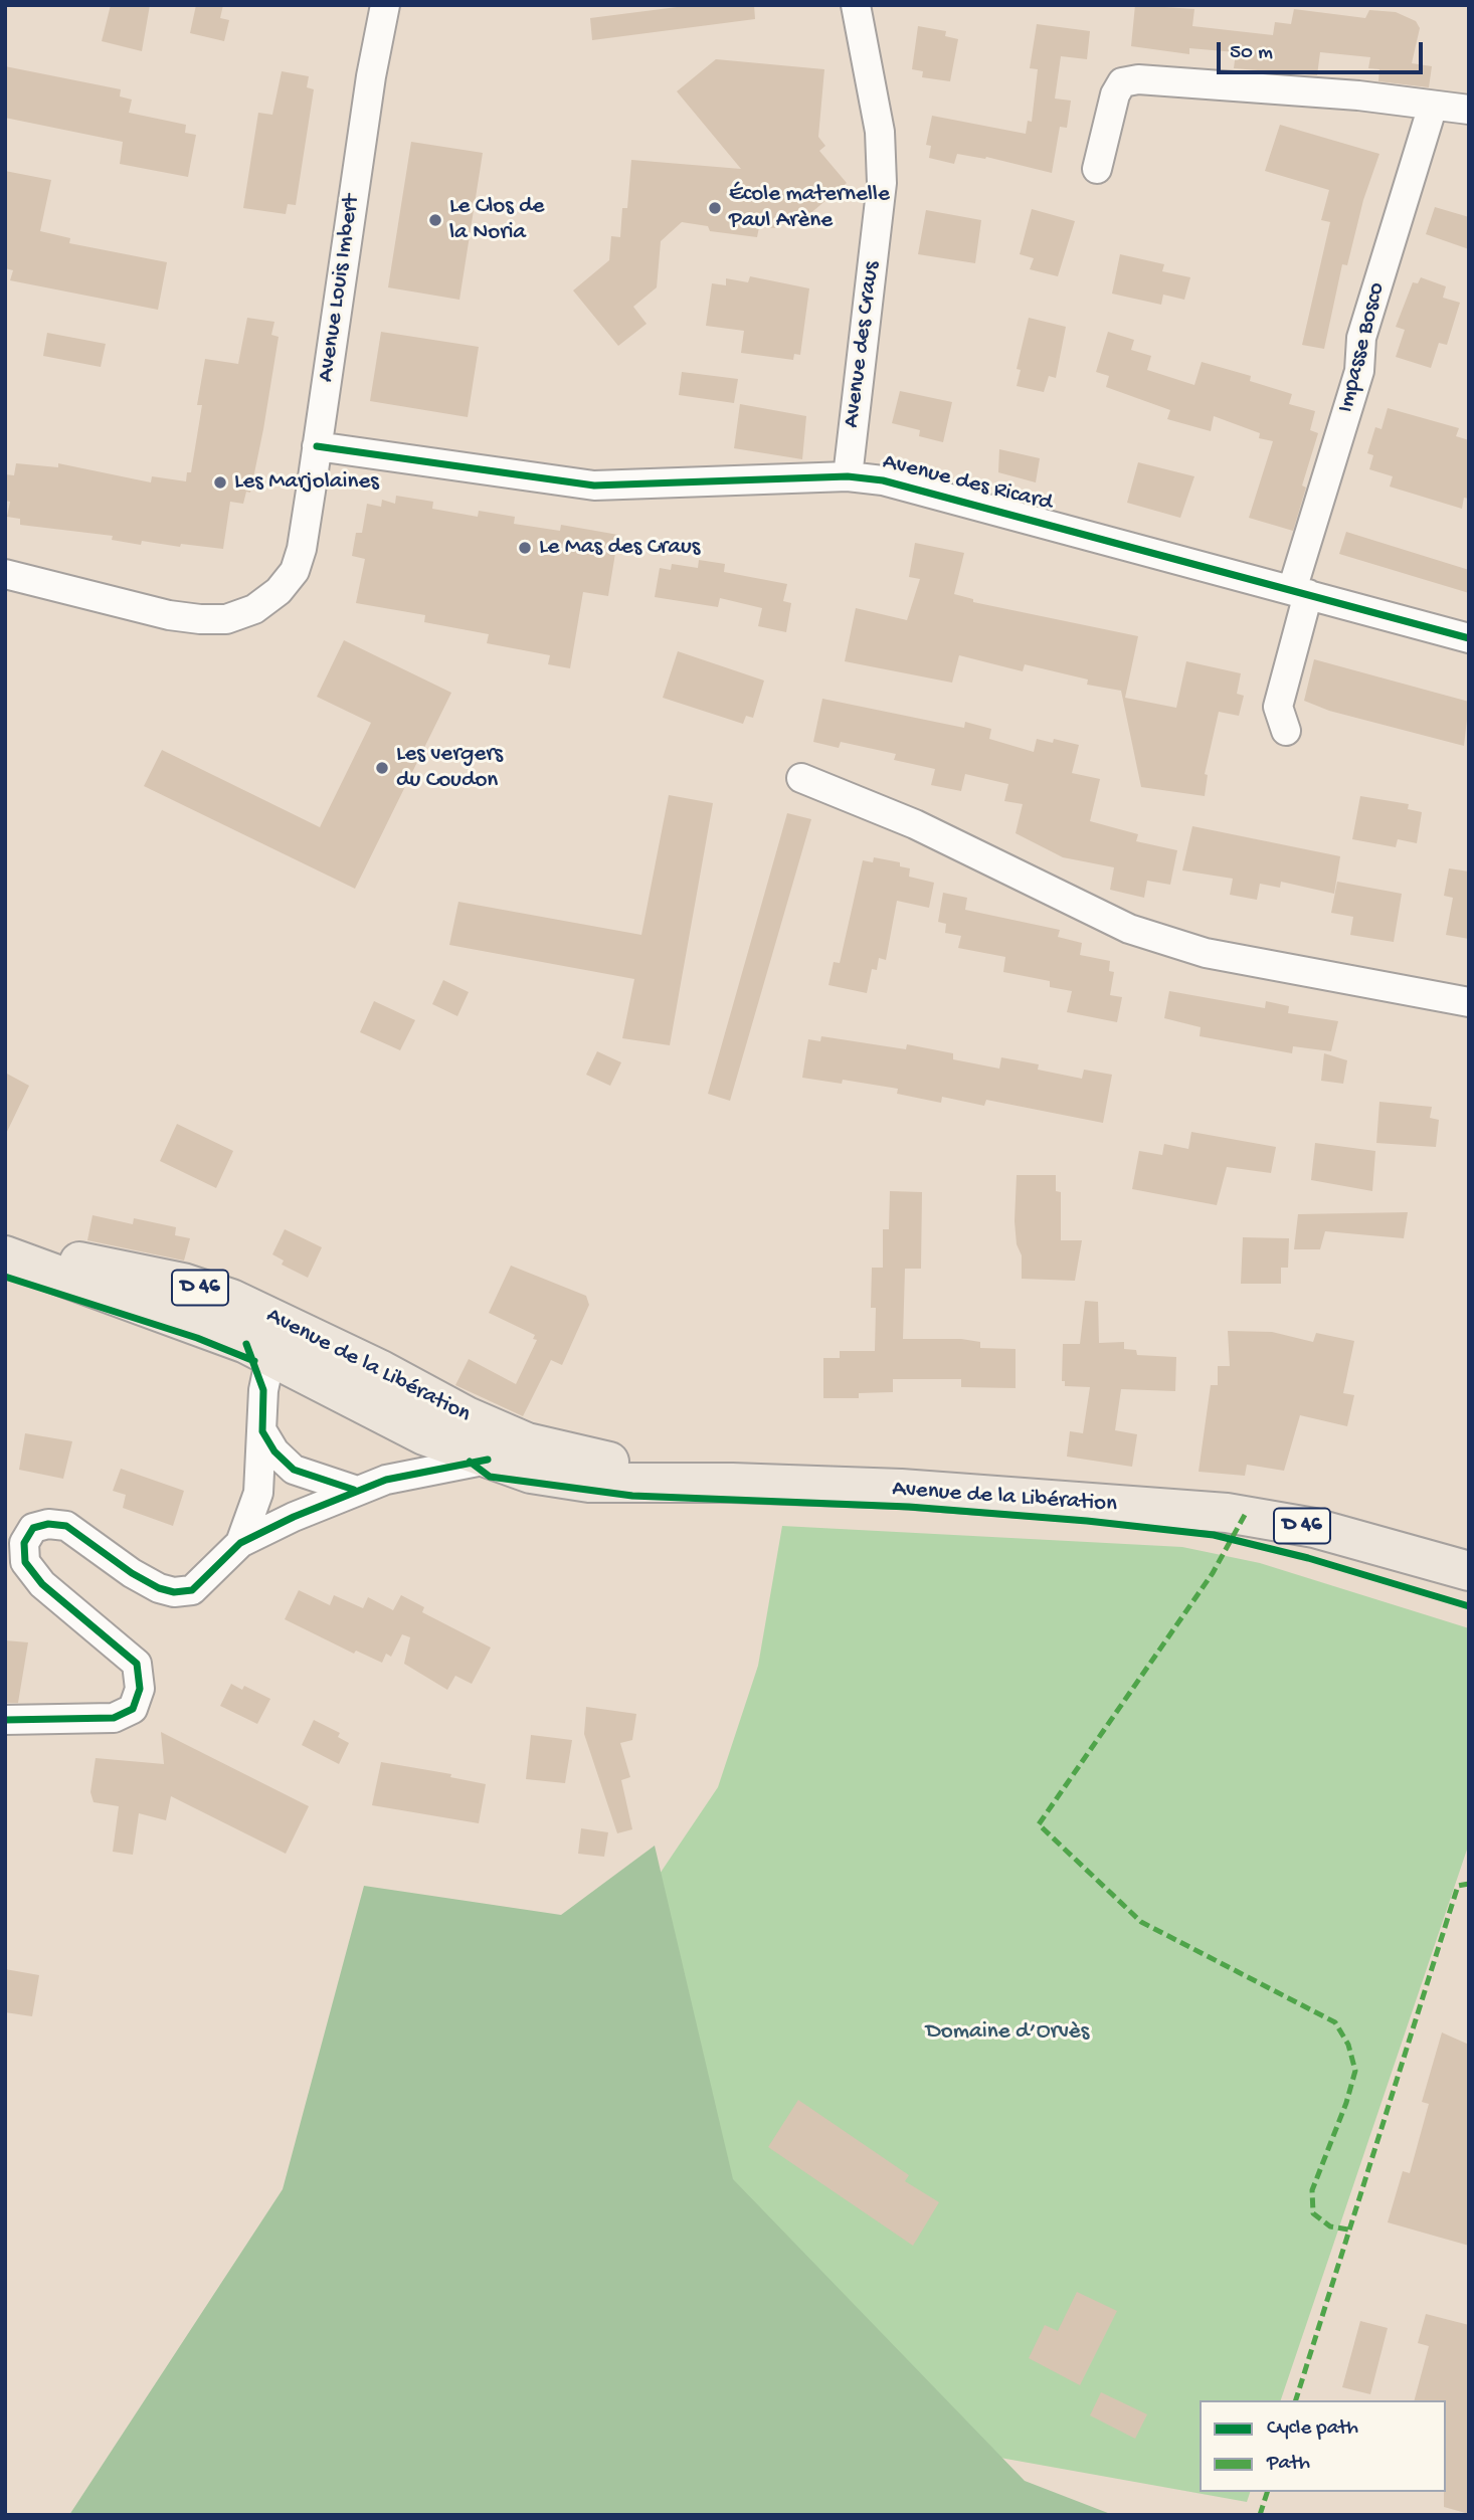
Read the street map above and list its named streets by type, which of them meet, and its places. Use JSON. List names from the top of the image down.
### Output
{
  "streets": {
    "main road": ["D 46", "Avenue de la Libération"],
    "street": [
      "Avenue Louis Imbert",
      "Avenue des Craus",
      "Impasse Bosco",
      "Avenue des Ricard"
    ]
  },
  "crossings": [
    ["Avenue Louis Imbert", "Avenue des Ricard"],
    ["Avenue des Craus", "Avenue des Ricard"],
    ["Impasse Bosco", "Avenue des Ricard"]
  ],
  "parks": ["Domaine d’Orvès"],
  "places": [
    "École maternelle Paul Arène",
    "Le Clos de la Noria",
    "Les Marjolaines",
    "Le Mas des Craus",
    "Les vergers du Coudon"
  ],
  "legend": ["Cycle path", "Path"],
  "scale_bar": "50 m"
}
